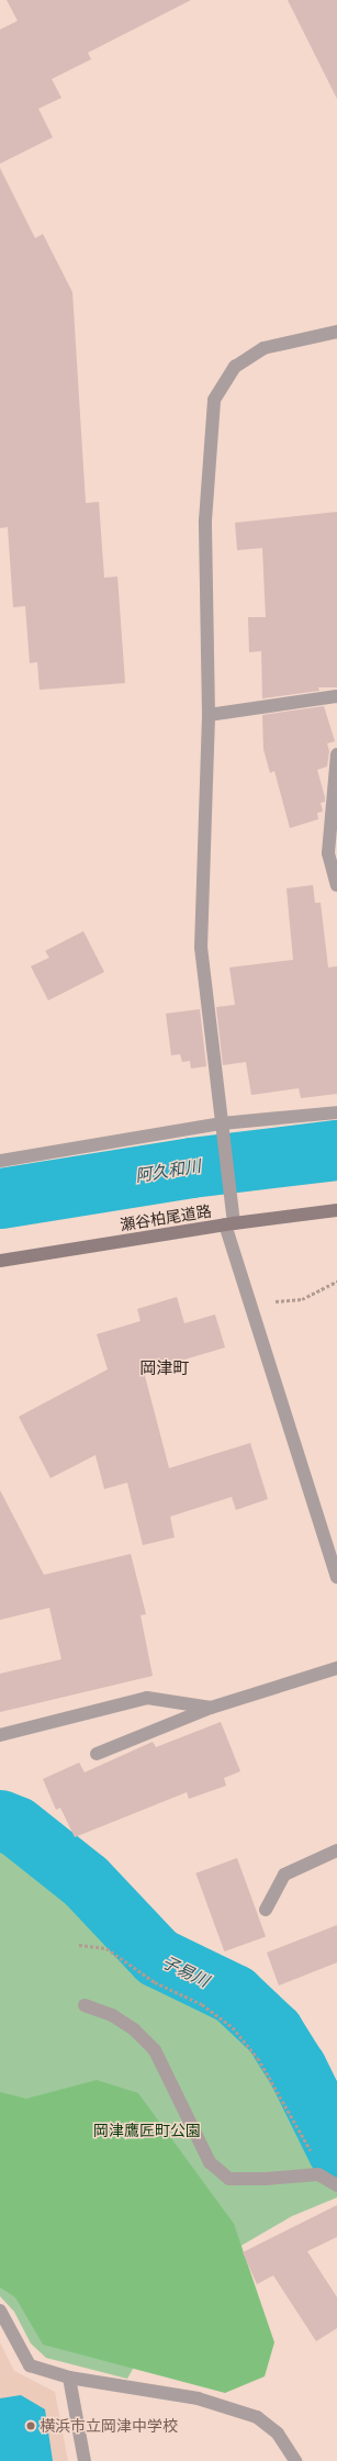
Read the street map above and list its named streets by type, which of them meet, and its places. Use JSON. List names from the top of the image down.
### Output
{
  "streets": {
    "main road": ["瀬谷柏尾道路"]
  },
  "districts": ["岡津町"],
  "water": ["阿久和川", "子易川"],
  "parks": ["岡津鷹匠町公園"],
  "places": ["横浜市立岡津中学校"]
}
